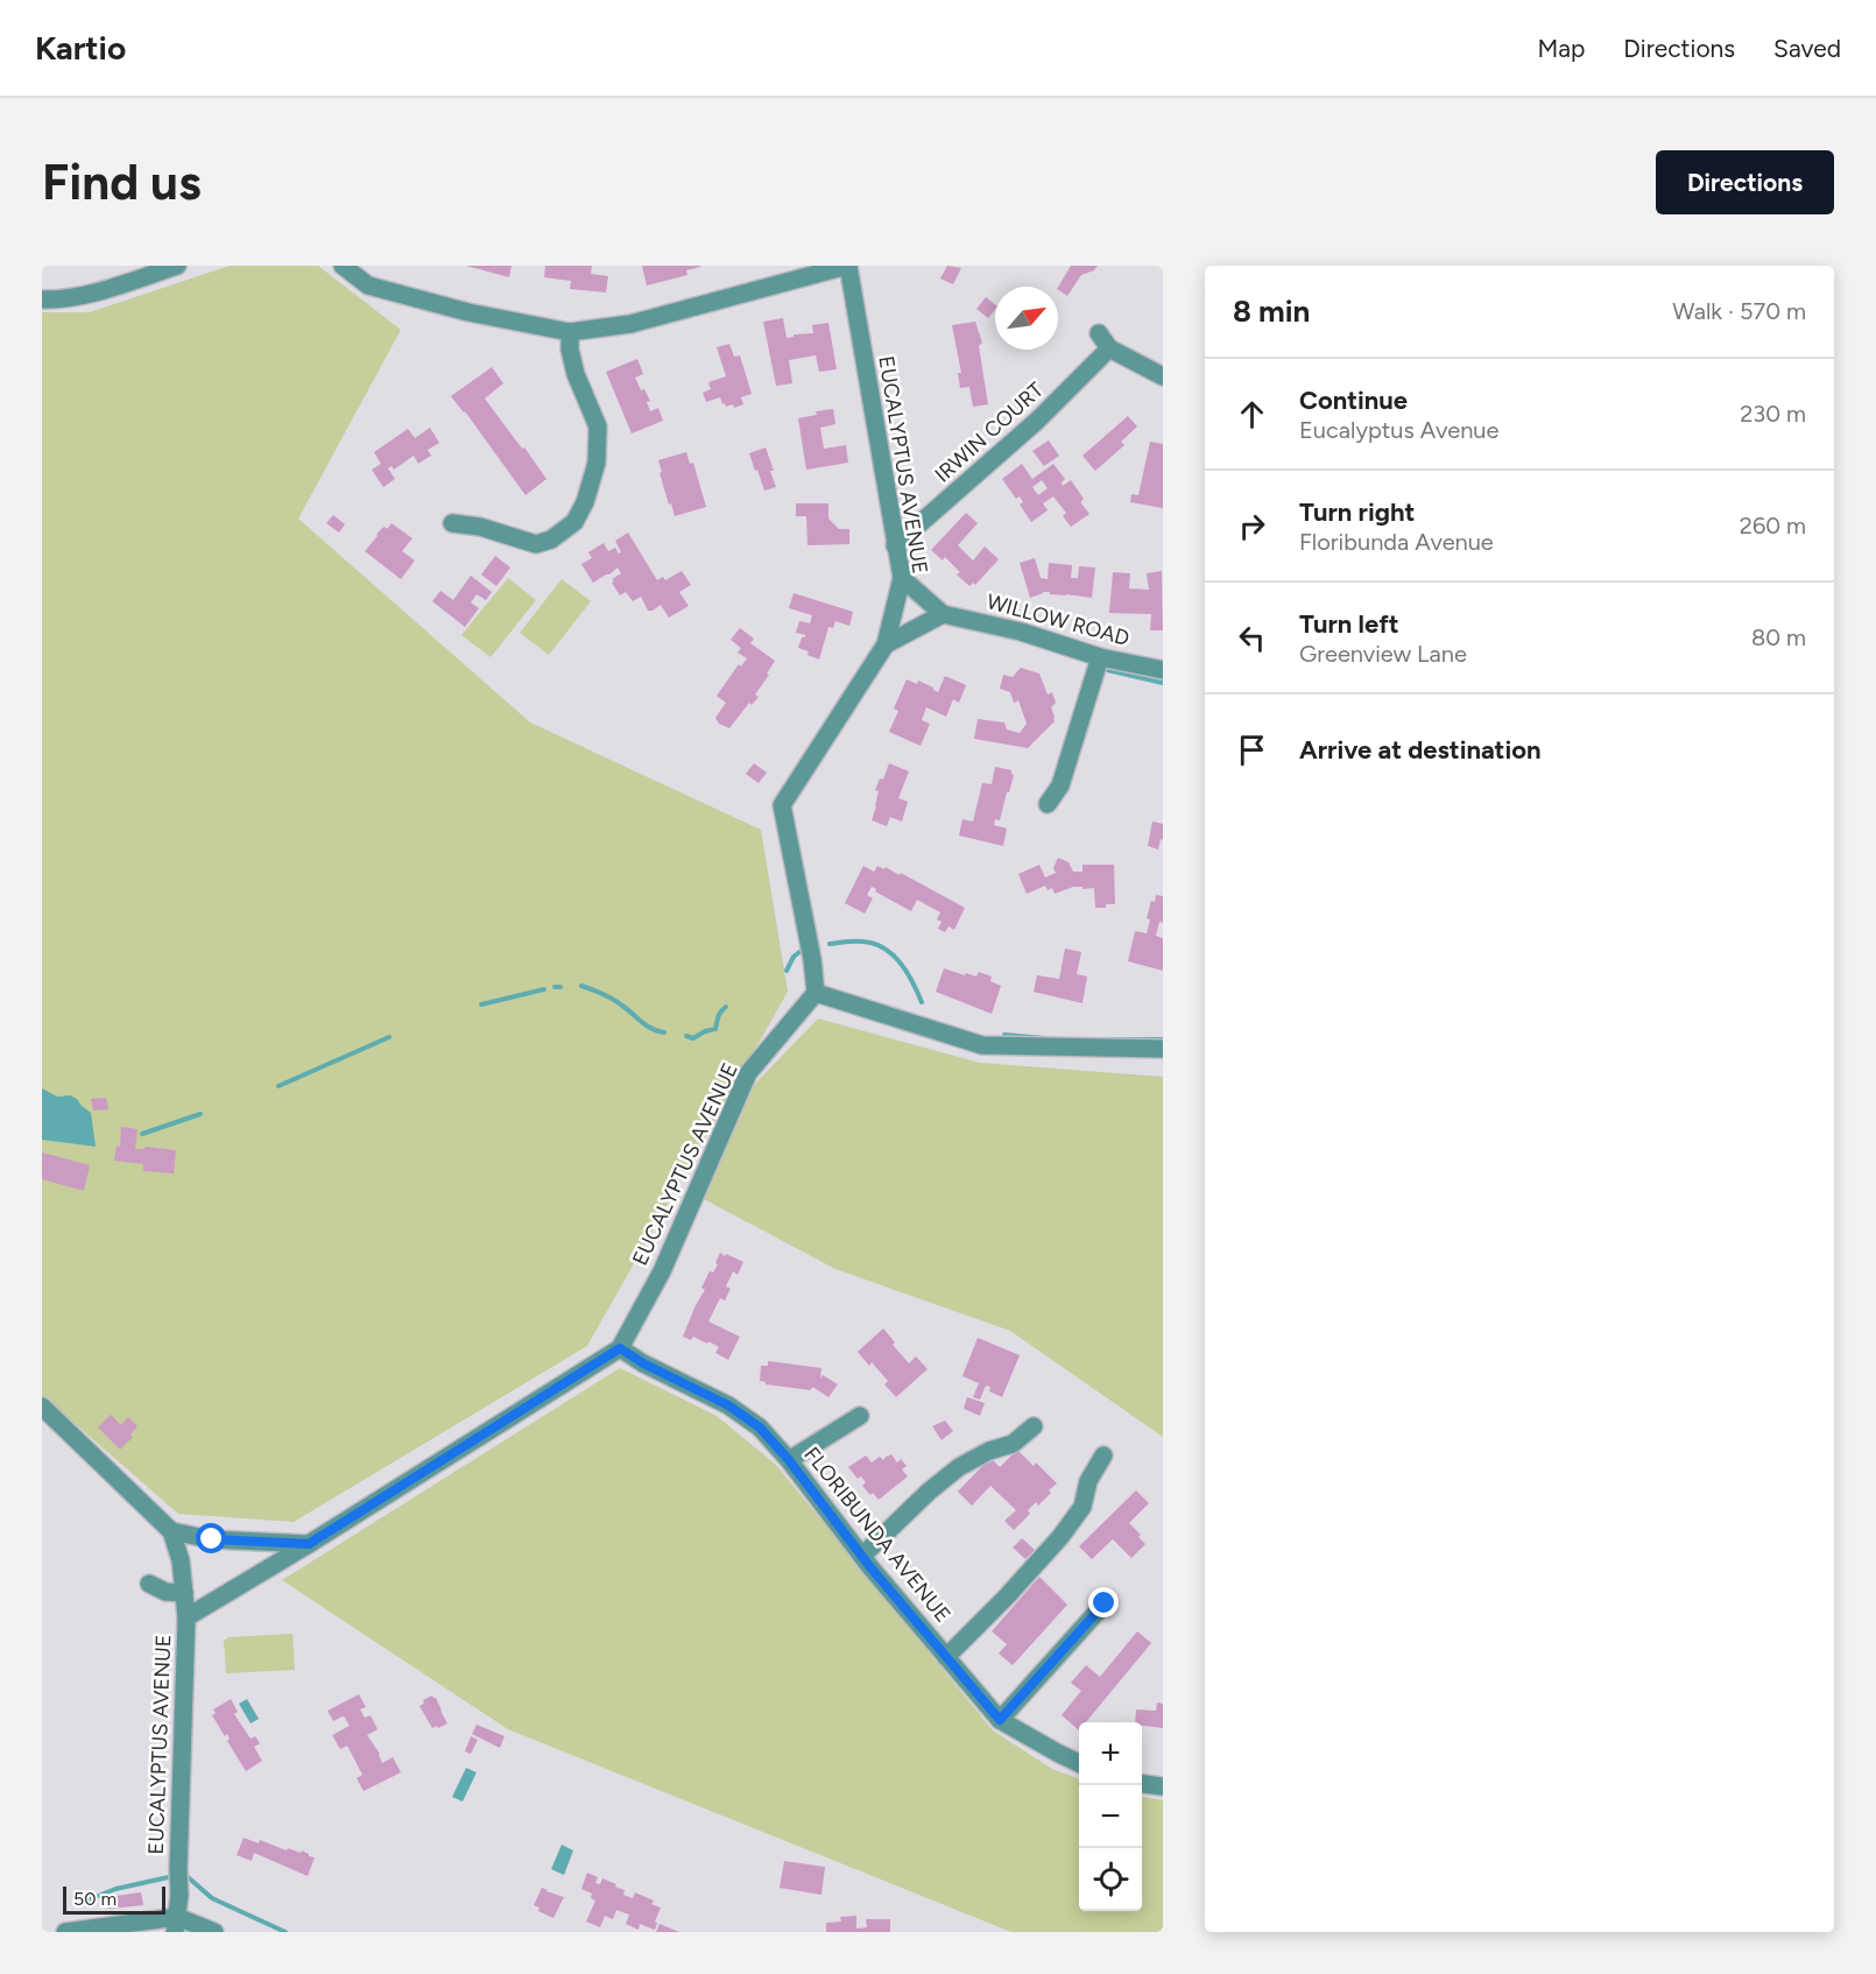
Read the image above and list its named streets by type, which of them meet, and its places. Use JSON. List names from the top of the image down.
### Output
{
  "streets": {
    "street": [
      "IRWIN COURT",
      "EUCALYPTUS AVENUE",
      "WILLOW ROAD",
      "FLORIBUNDA AVENUE"
    ]
  },
  "crossings": [
    ["IRWIN COURT", "EUCALYPTUS AVENUE"],
    ["EUCALYPTUS AVENUE", "WILLOW ROAD"],
    ["EUCALYPTUS AVENUE", "FLORIBUNDA AVENUE"]
  ],
  "scale_bar": "50 m",
  "north": "top right",
  "page": {
    "header": "Kartio",
    "nav": ["Map", "Directions", "Saved"],
    "buttons": "Directions",
    "title": "Find us",
    "heading": ["8 min", "Walk · 570 m"],
    "list": [
      ["Continue", "Eucalyptus Avenue", "230 m"],
      ["Turn right", "Floribunda Avenue", "260 m"],
      ["Turn left", "Greenview Lane", "80 m"],
      "Arrive at destination"
    ],
    "map_buttons": ["+", "−"],
    "scale": "50 m"
  }
}
